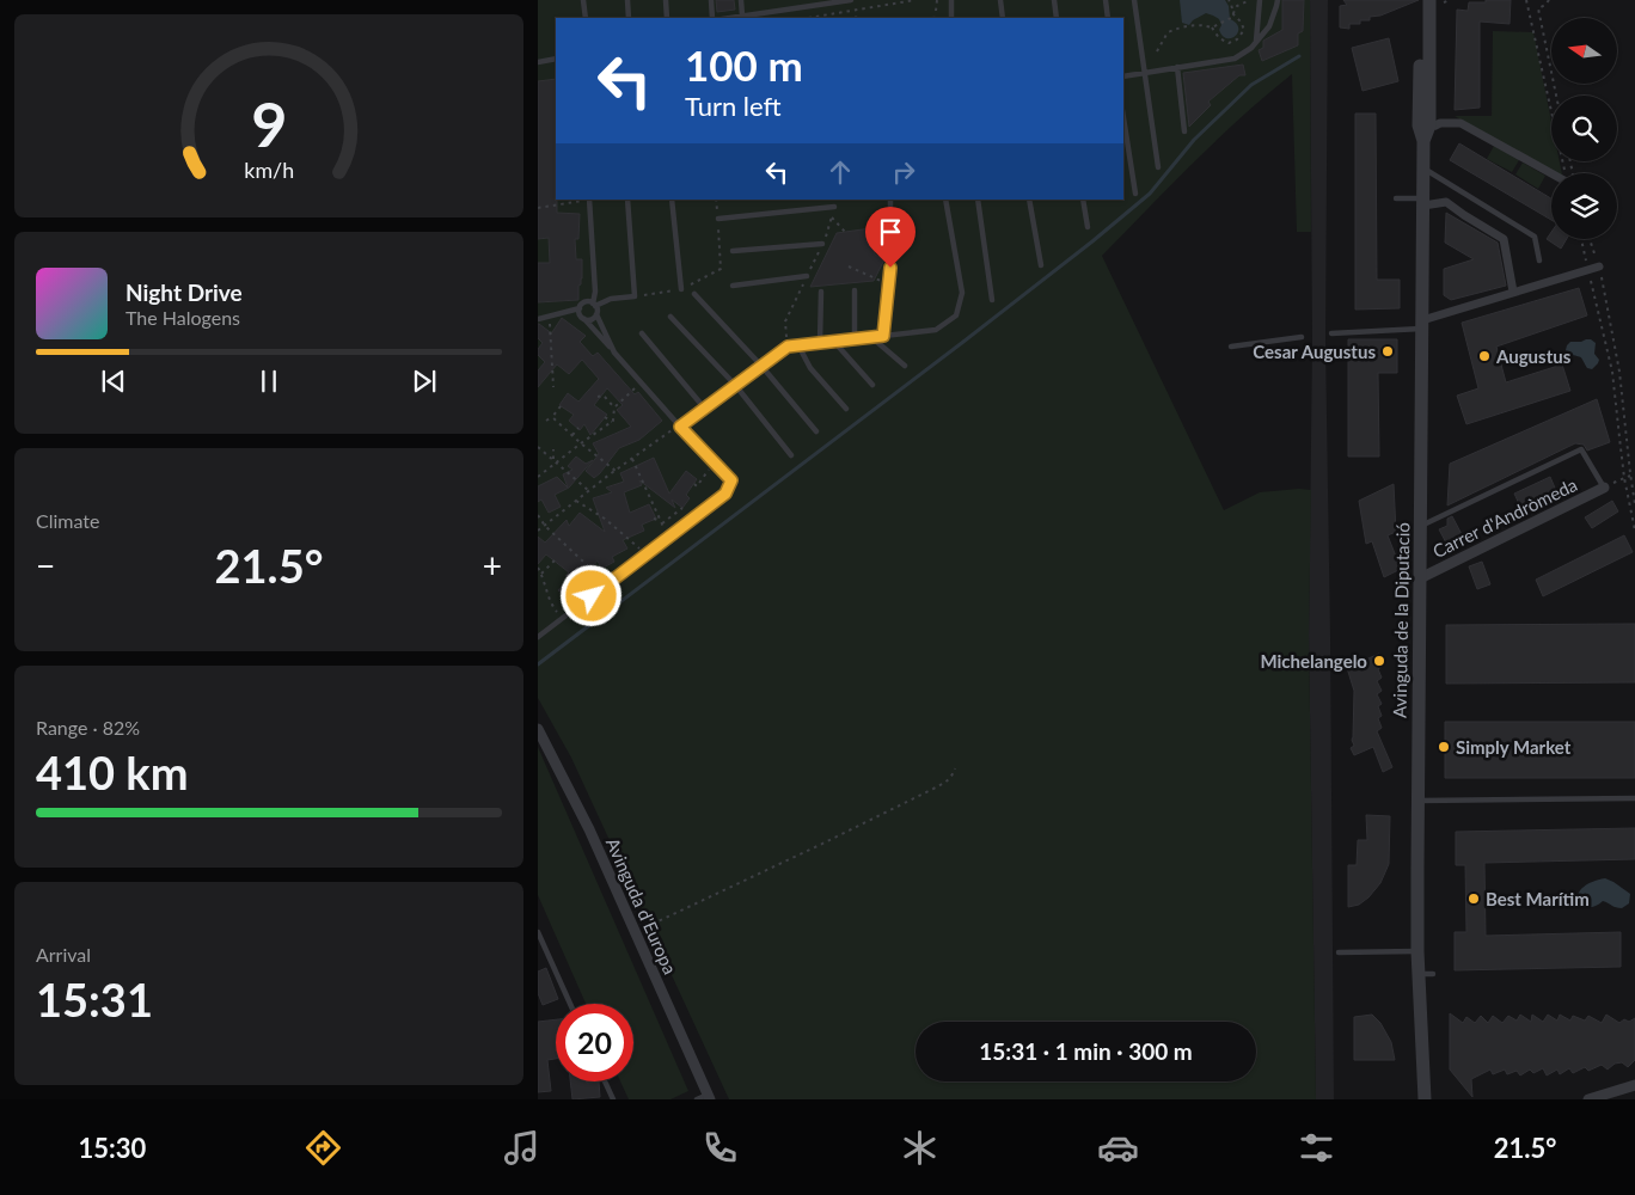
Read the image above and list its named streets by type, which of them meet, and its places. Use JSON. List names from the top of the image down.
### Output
{
  "streets": {
    "street": ["Carrer d'Andròmeda", "Avinguda de la Diputació", "Avinguda d'Europa"]
  },
  "crossings": [
    ["Carrer d'Andròmeda", "Avinguda de la Diputació"]
  ],
  "places": [
    "Cesar Augustus",
    "Augustus",
    "Michelangelo",
    "Simply Market",
    "Best Marítim"
  ],
  "north": "left",
  "page": {
    "turn": ["100 m", "Turn left"],
    "song": ["Night Drive", "The Halogens"],
    "tile": [
      "Climate",
      ["Range · 82%", "410 km"],
      ["Arrival", "15:31"]
    ],
    "heat": ["−", "21.5°", "+"],
    "limit": "20",
    "trip": "15:31 · 1 min · 300 m",
    "tabs": ["15:30", "21.5°"],
    "gauge": ["9", "km/h"]
  }
}
